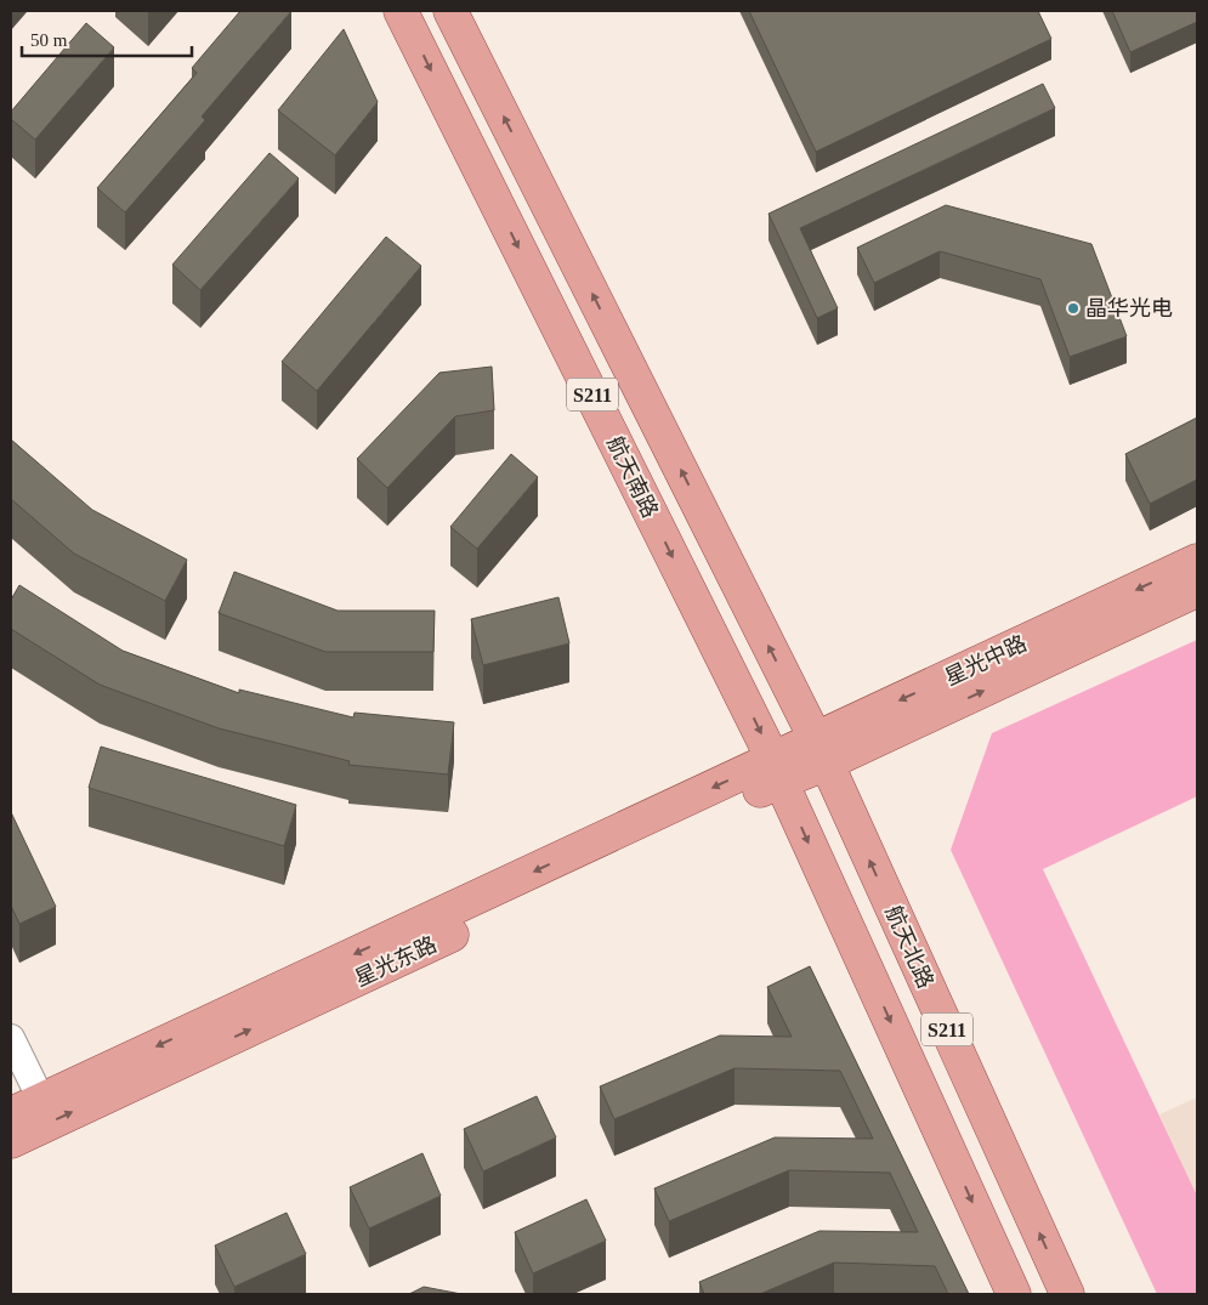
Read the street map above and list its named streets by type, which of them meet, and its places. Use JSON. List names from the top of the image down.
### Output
{
  "streets": {
    "main road": [
      "S211",
      "航天南路",
      "星光中路",
      "航天北路",
      "星光东路"
    ]
  },
  "crossings": [
    ["S211", "航天南路"],
    ["S211", "星光中路"],
    ["S211", "航天北路"],
    ["S211", "星光东路"],
    ["航天南路", "星光中路"],
    ["航天南路", "星光东路"],
    ["星光中路", "航天北路"],
    ["星光中路", "星光东路"]
  ],
  "places": ["晶华光电"],
  "scale_bar": "50 m"
}
